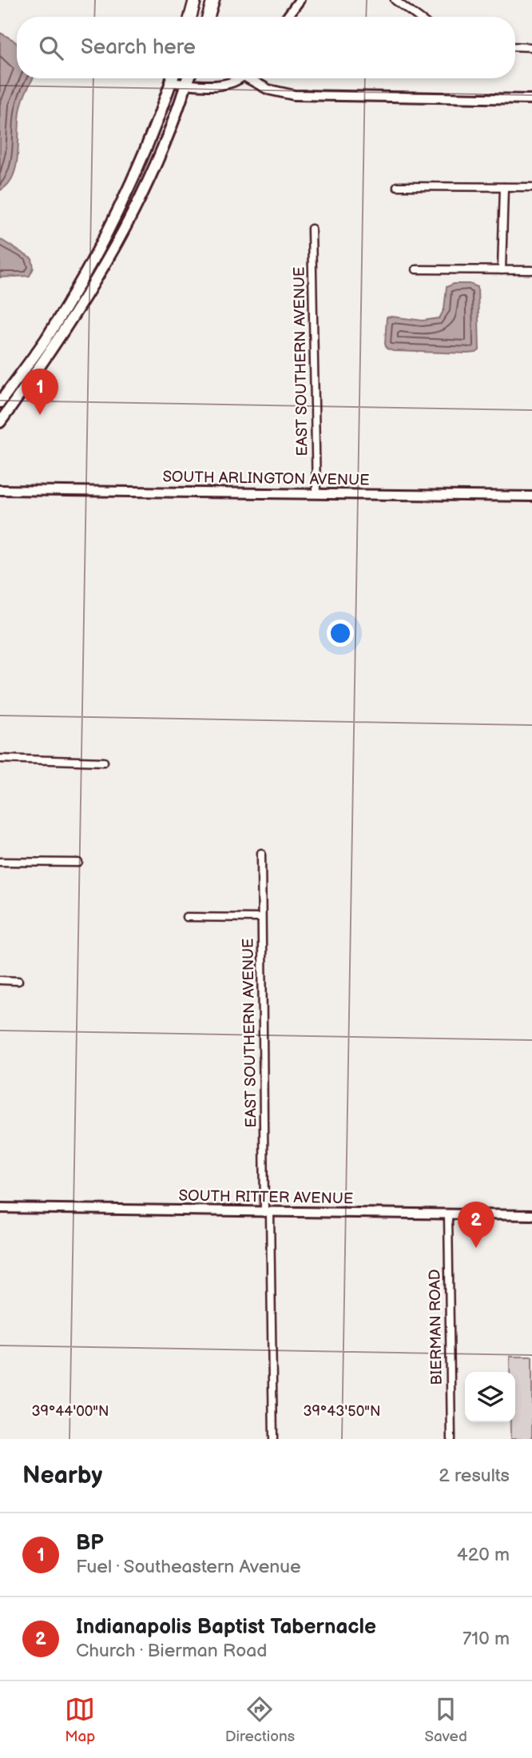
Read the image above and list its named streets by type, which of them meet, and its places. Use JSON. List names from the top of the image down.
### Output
{
  "streets": {
    "street": [
      "EAST SOUTHERN AVENUE",
      "SOUTH ARLINGTON AVENUE",
      "SOUTH RITTER AVENUE",
      "BIERMAN ROAD"
    ]
  },
  "crossings": [
    ["EAST SOUTHERN AVENUE", "SOUTH ARLINGTON AVENUE"],
    ["EAST SOUTHERN AVENUE", "SOUTH RITTER AVENUE"],
    ["SOUTH RITTER AVENUE", "BIERMAN ROAD"]
  ],
  "page": {
    "search": "Search here",
    "pins": ["1", "2"],
    "heading": ["Nearby", "2 results"],
    "list": [
      {
        "mark": "1",
        "name": "BP",
        "note": "Fuel · Southeastern Avenue",
        "value": "420 m"
      },
      {
        "mark": "2",
        "name": "Indianapolis Baptist Tabernacle",
        "note": "Church · Bierman Road",
        "value": "710 m"
      }
    ],
    "nav": ["Map", "Directions", "Saved"]
  },
  "coordinates": ["39°44'00\"N", "39°43'50\"N"]
}
